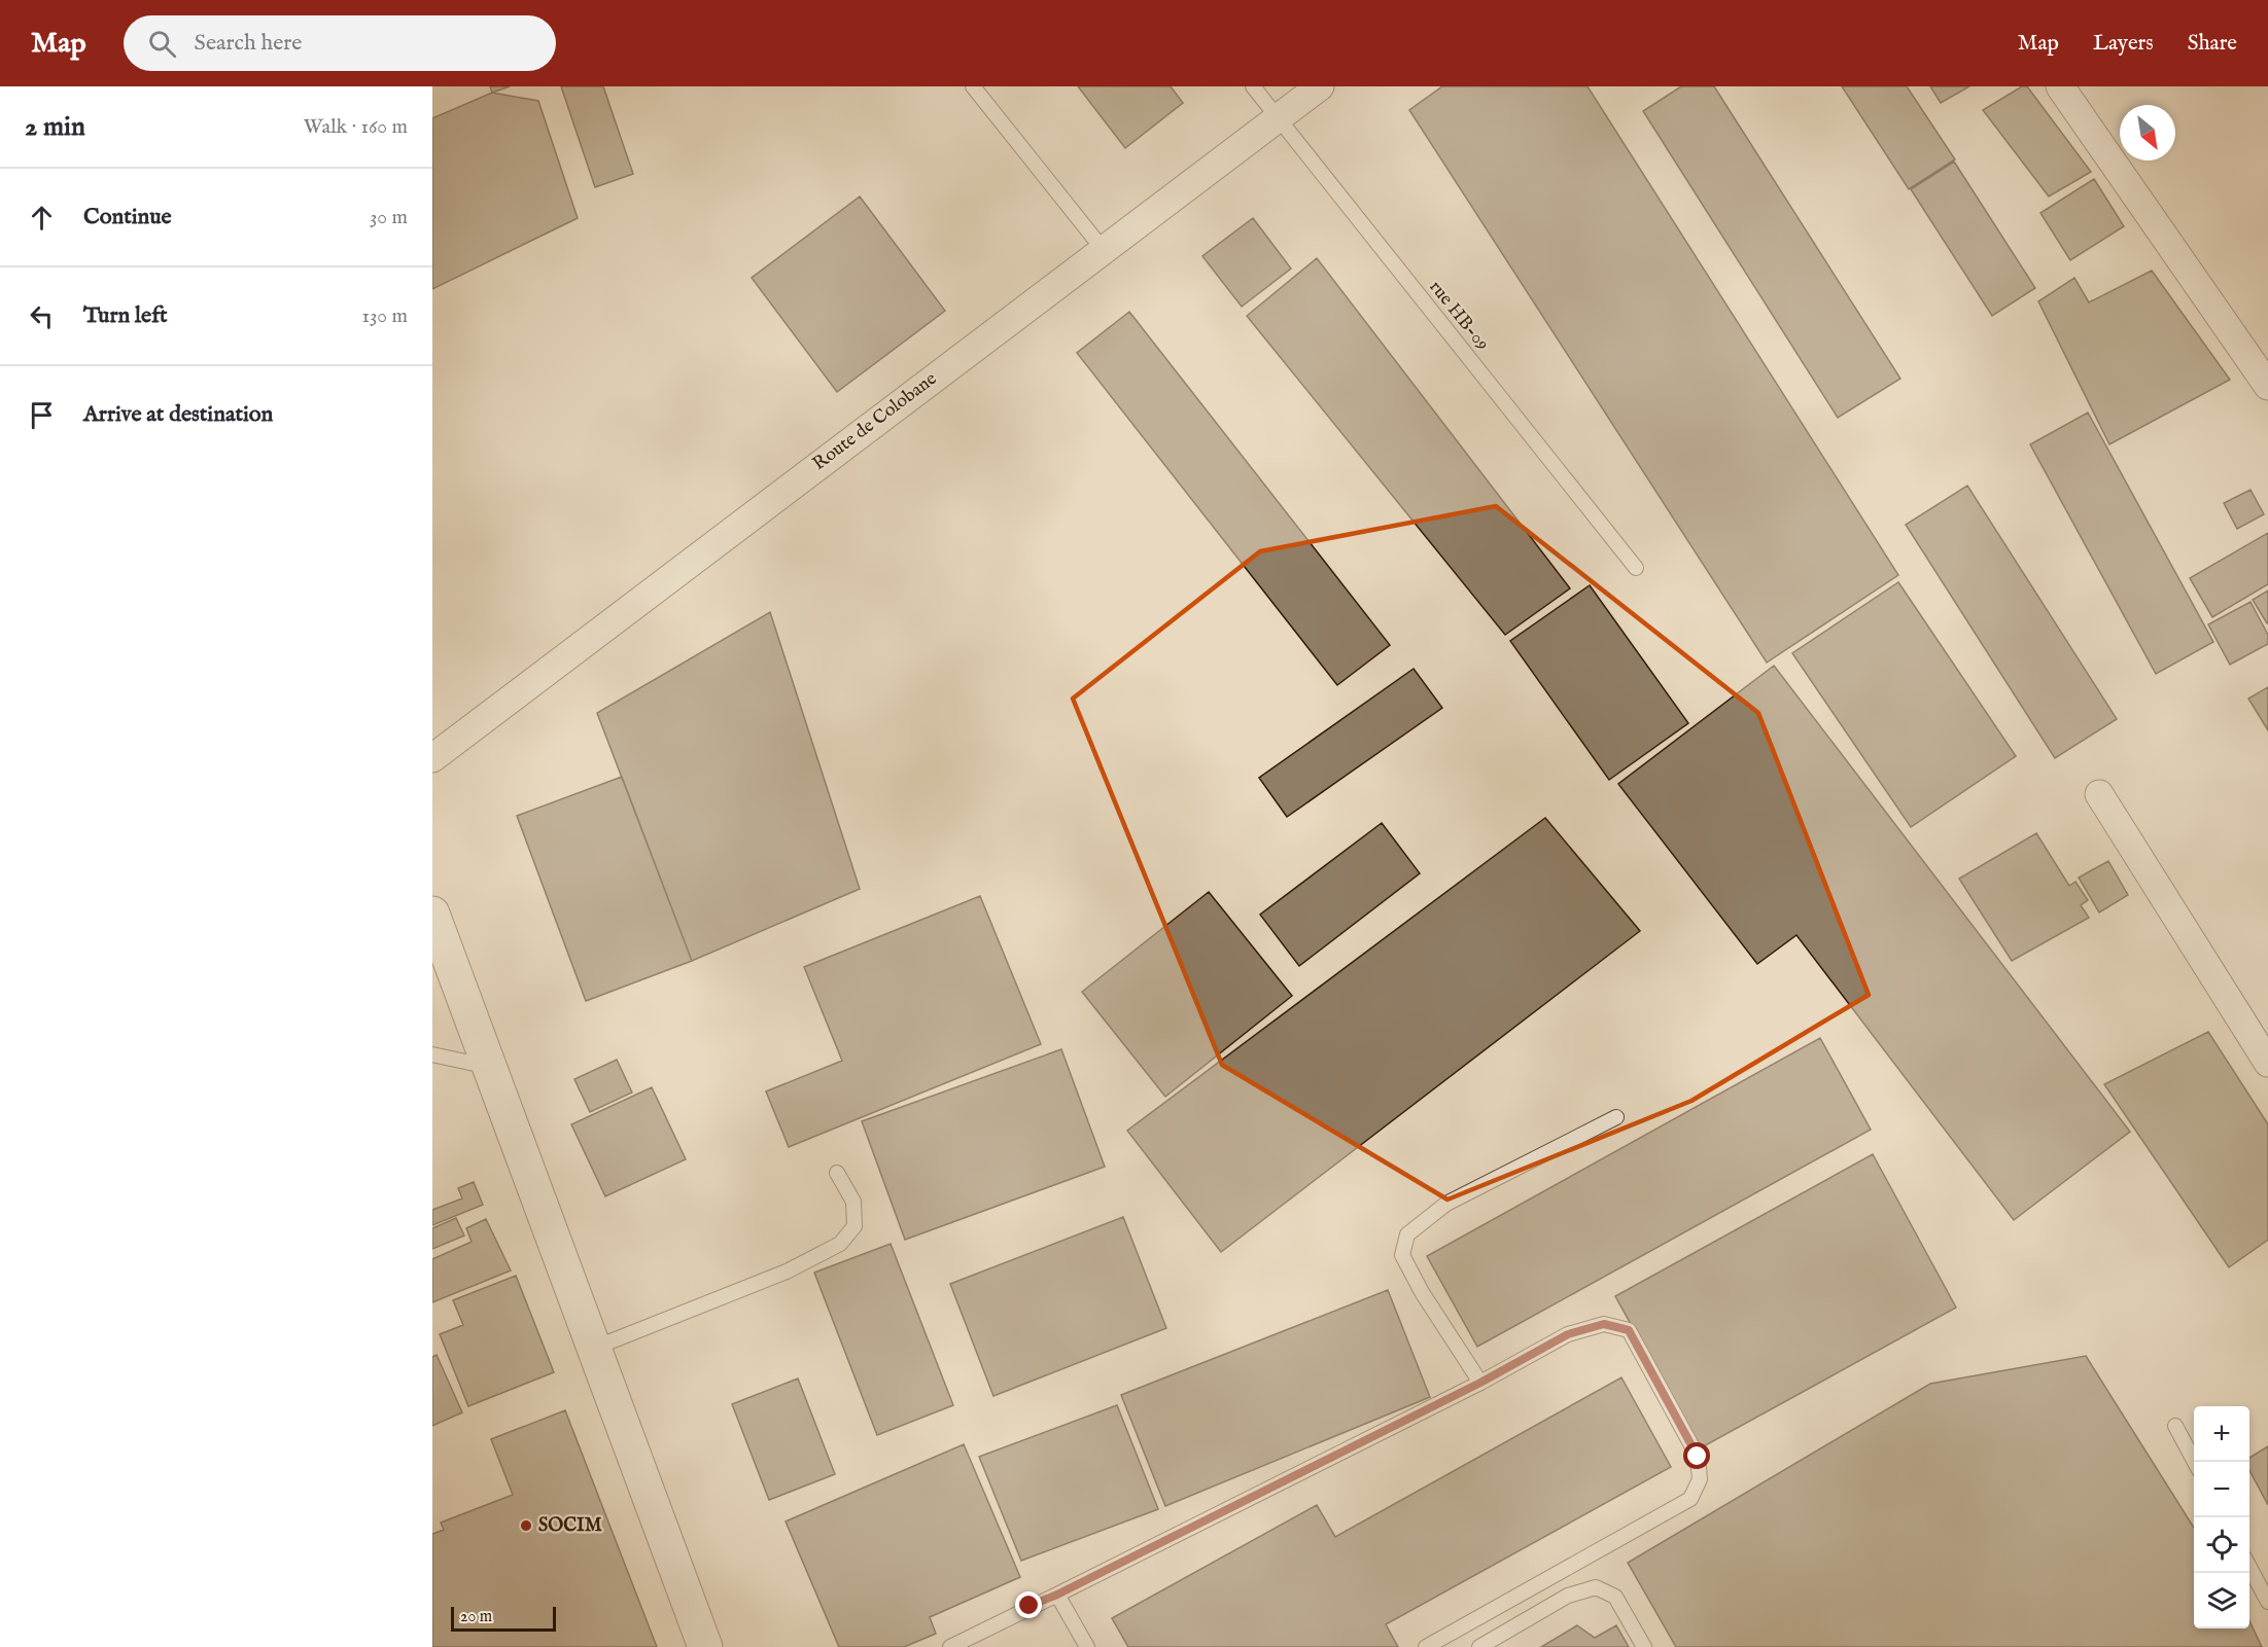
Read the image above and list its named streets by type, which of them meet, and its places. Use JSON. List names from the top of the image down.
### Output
{
  "streets": {
    "street": ["Route de Colobane"],
    "lane": ["rue HB-09"]
  },
  "crossings": [
    ["rue HB-09", "Route de Colobane"]
  ],
  "places": ["SOCIM"],
  "scale_bar": "20 m",
  "north": "bottom right",
  "page": {
    "header": "Map",
    "search": "Search here",
    "nav": ["Map", "Layers", "Share"],
    "heading": ["2 min", "Walk · 160 m"],
    "list": [
      ["Continue", "30 m"],
      ["Turn left", "130 m"],
      "Arrive at destination"
    ],
    "map_buttons": ["+", "−"],
    "scale": "20 m"
  }
}
